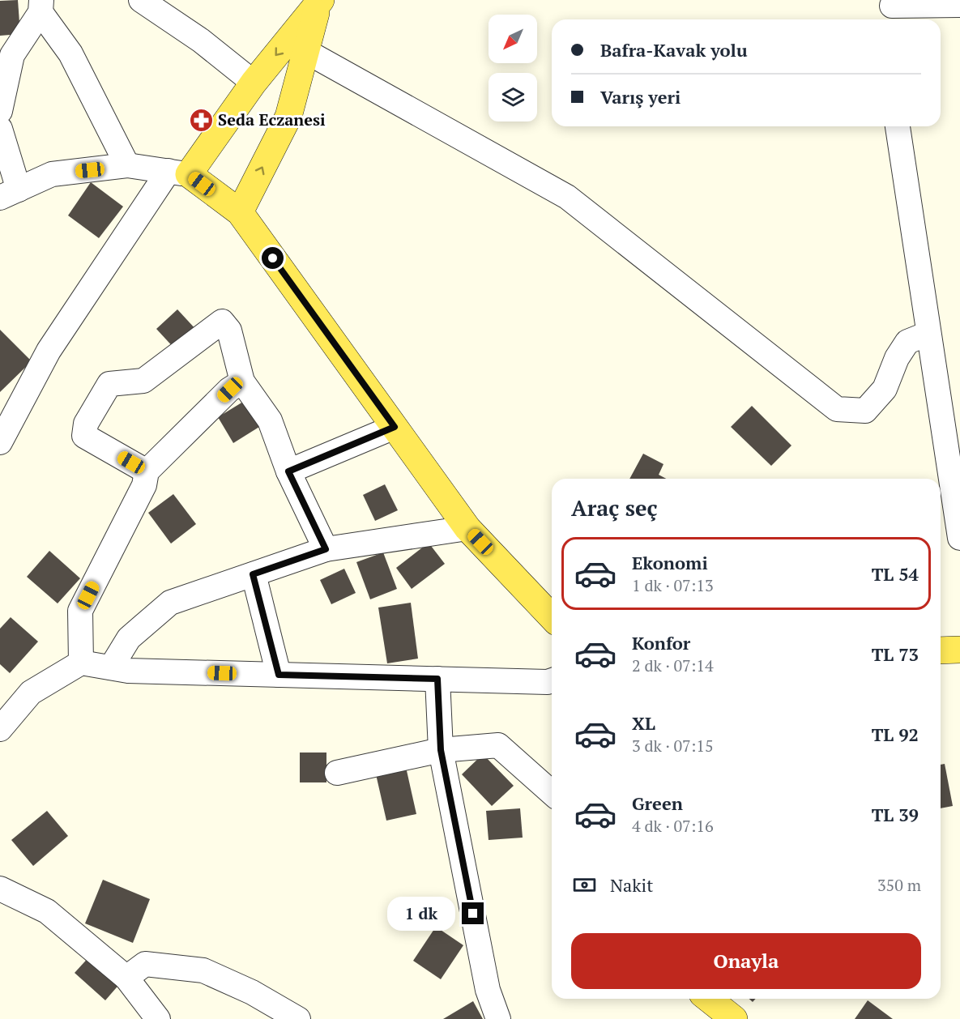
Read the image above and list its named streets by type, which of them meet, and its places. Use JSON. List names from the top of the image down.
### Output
{
  "places": {
    "pharmacy": ["Seda Eczanesi"]
  },
  "north": "bottom left",
  "page": {
    "banner": ["Bafra-Kavak yolu", "Varış yeri"],
    "heading": "Araç seç",
    "list": [
      {
        "name": "Ekonomi",
        "note": "1 dk · 07:13",
        "value": "TL 54"
      },
      {
        "name": "Konfor",
        "note": "2 dk · 07:14",
        "value": "TL 73"
      },
      {
        "name": "XL",
        "note": "3 dk · 07:15",
        "value": "TL 92"
      },
      {
        "name": "Green",
        "note": "4 dk · 07:16",
        "value": "TL 39"
      }
    ],
    "pay": ["Nakit", "350 m"],
    "bubble": "1 dk",
    "buttons": "Onayla"
  }
}
